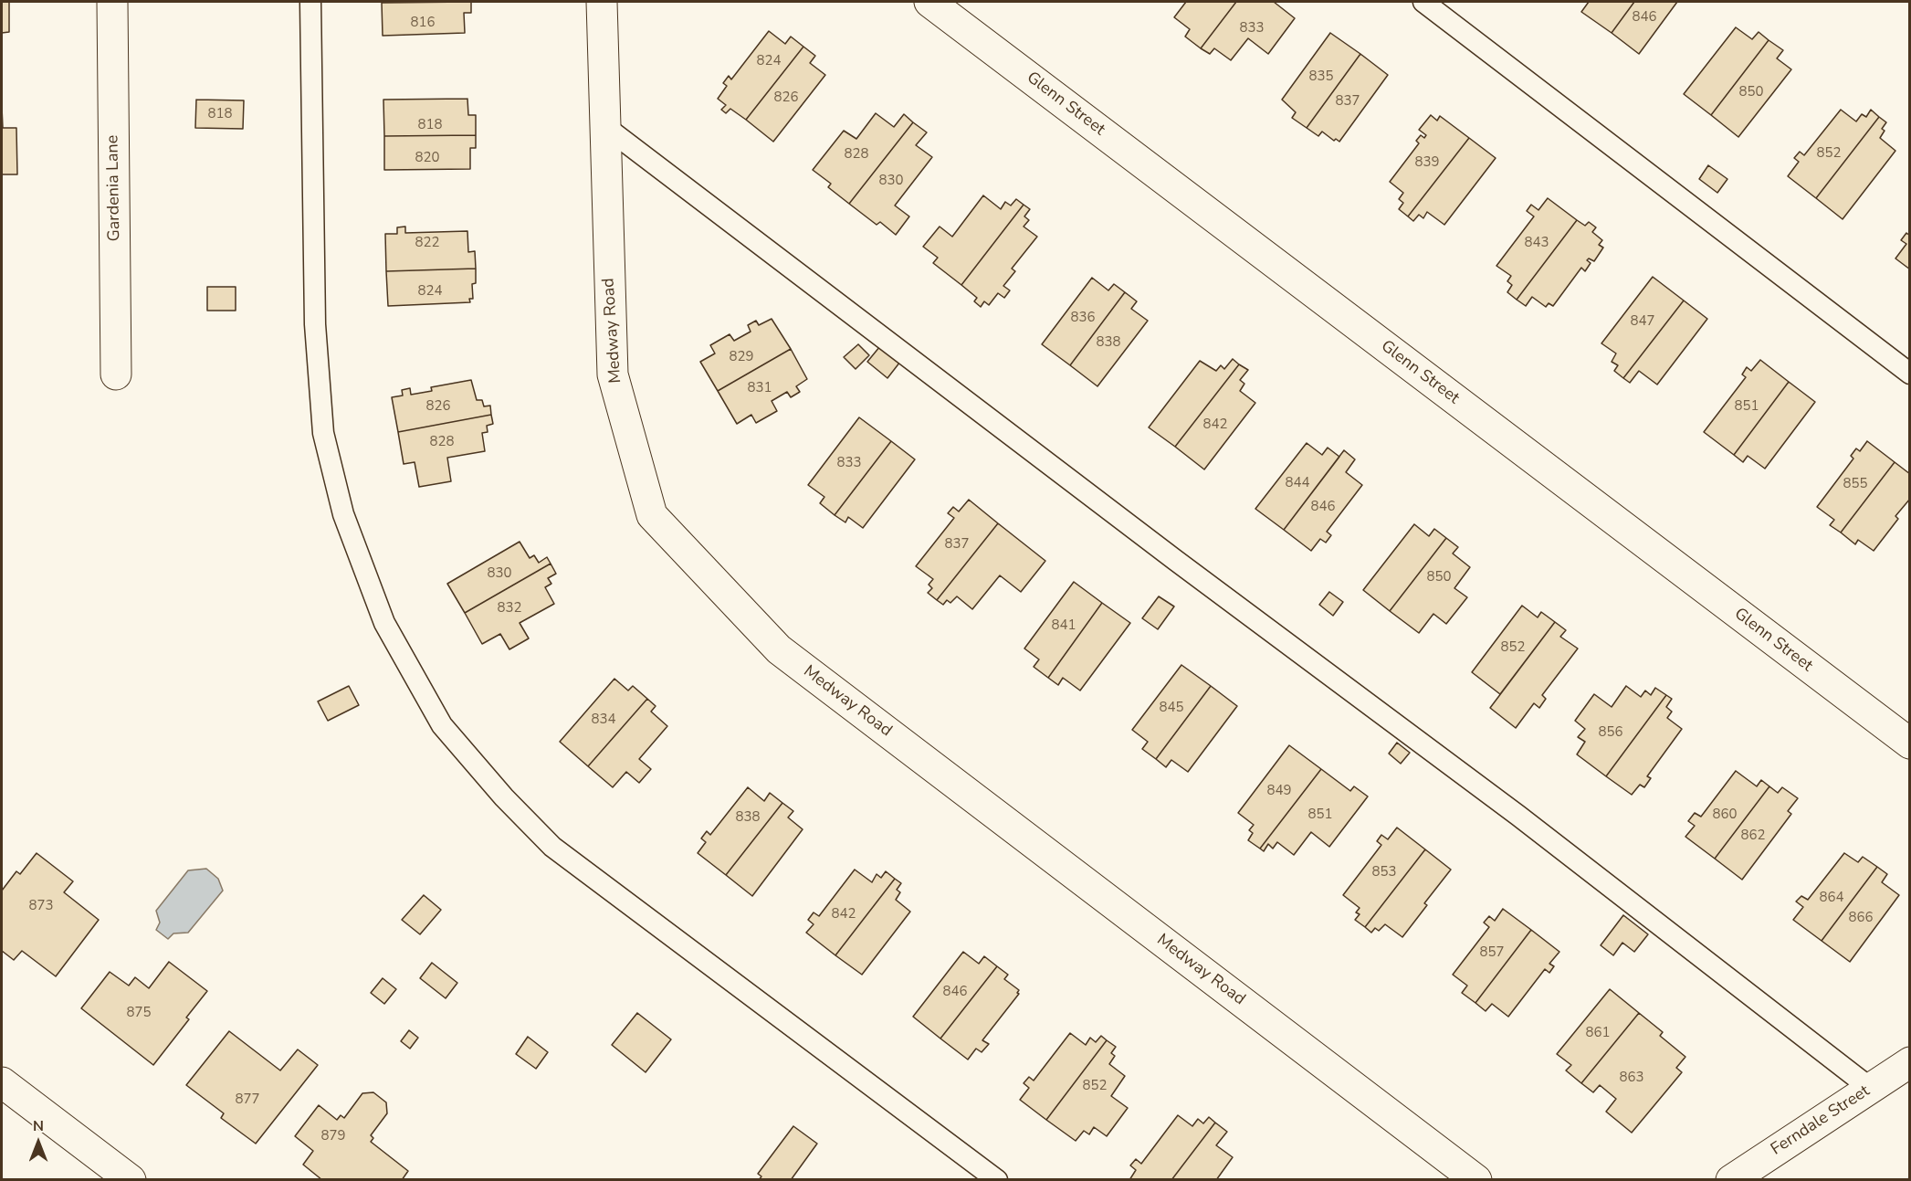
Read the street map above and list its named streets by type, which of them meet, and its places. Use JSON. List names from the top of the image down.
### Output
{
  "streets": {
    "street": [
      "Glenn Street",
      "Gardenia Lane",
      "Medway Road",
      "Ferndale Street"
    ]
  },
  "house_numbers": [
    "846",
    "816",
    "833",
    "824",
    "835",
    "850",
    "826",
    "837",
    "818",
    "818",
    "852",
    "828",
    "820",
    "839",
    "830",
    "822",
    "843",
    "824",
    "836",
    "847",
    "838",
    "829",
    "831",
    "826",
    "851",
    "842",
    "828",
    "833",
    "844",
    "855",
    "846",
    "837",
    "830",
    "850",
    "832",
    "841",
    "852",
    "845",
    "834",
    "856",
    "849",
    "851",
    "860",
    "838",
    "862",
    "853",
    "864",
    "873",
    "842",
    "866",
    "857",
    "846",
    "875",
    "861",
    "863",
    "852",
    "877",
    "879"
  ],
  "north": "top"
}
